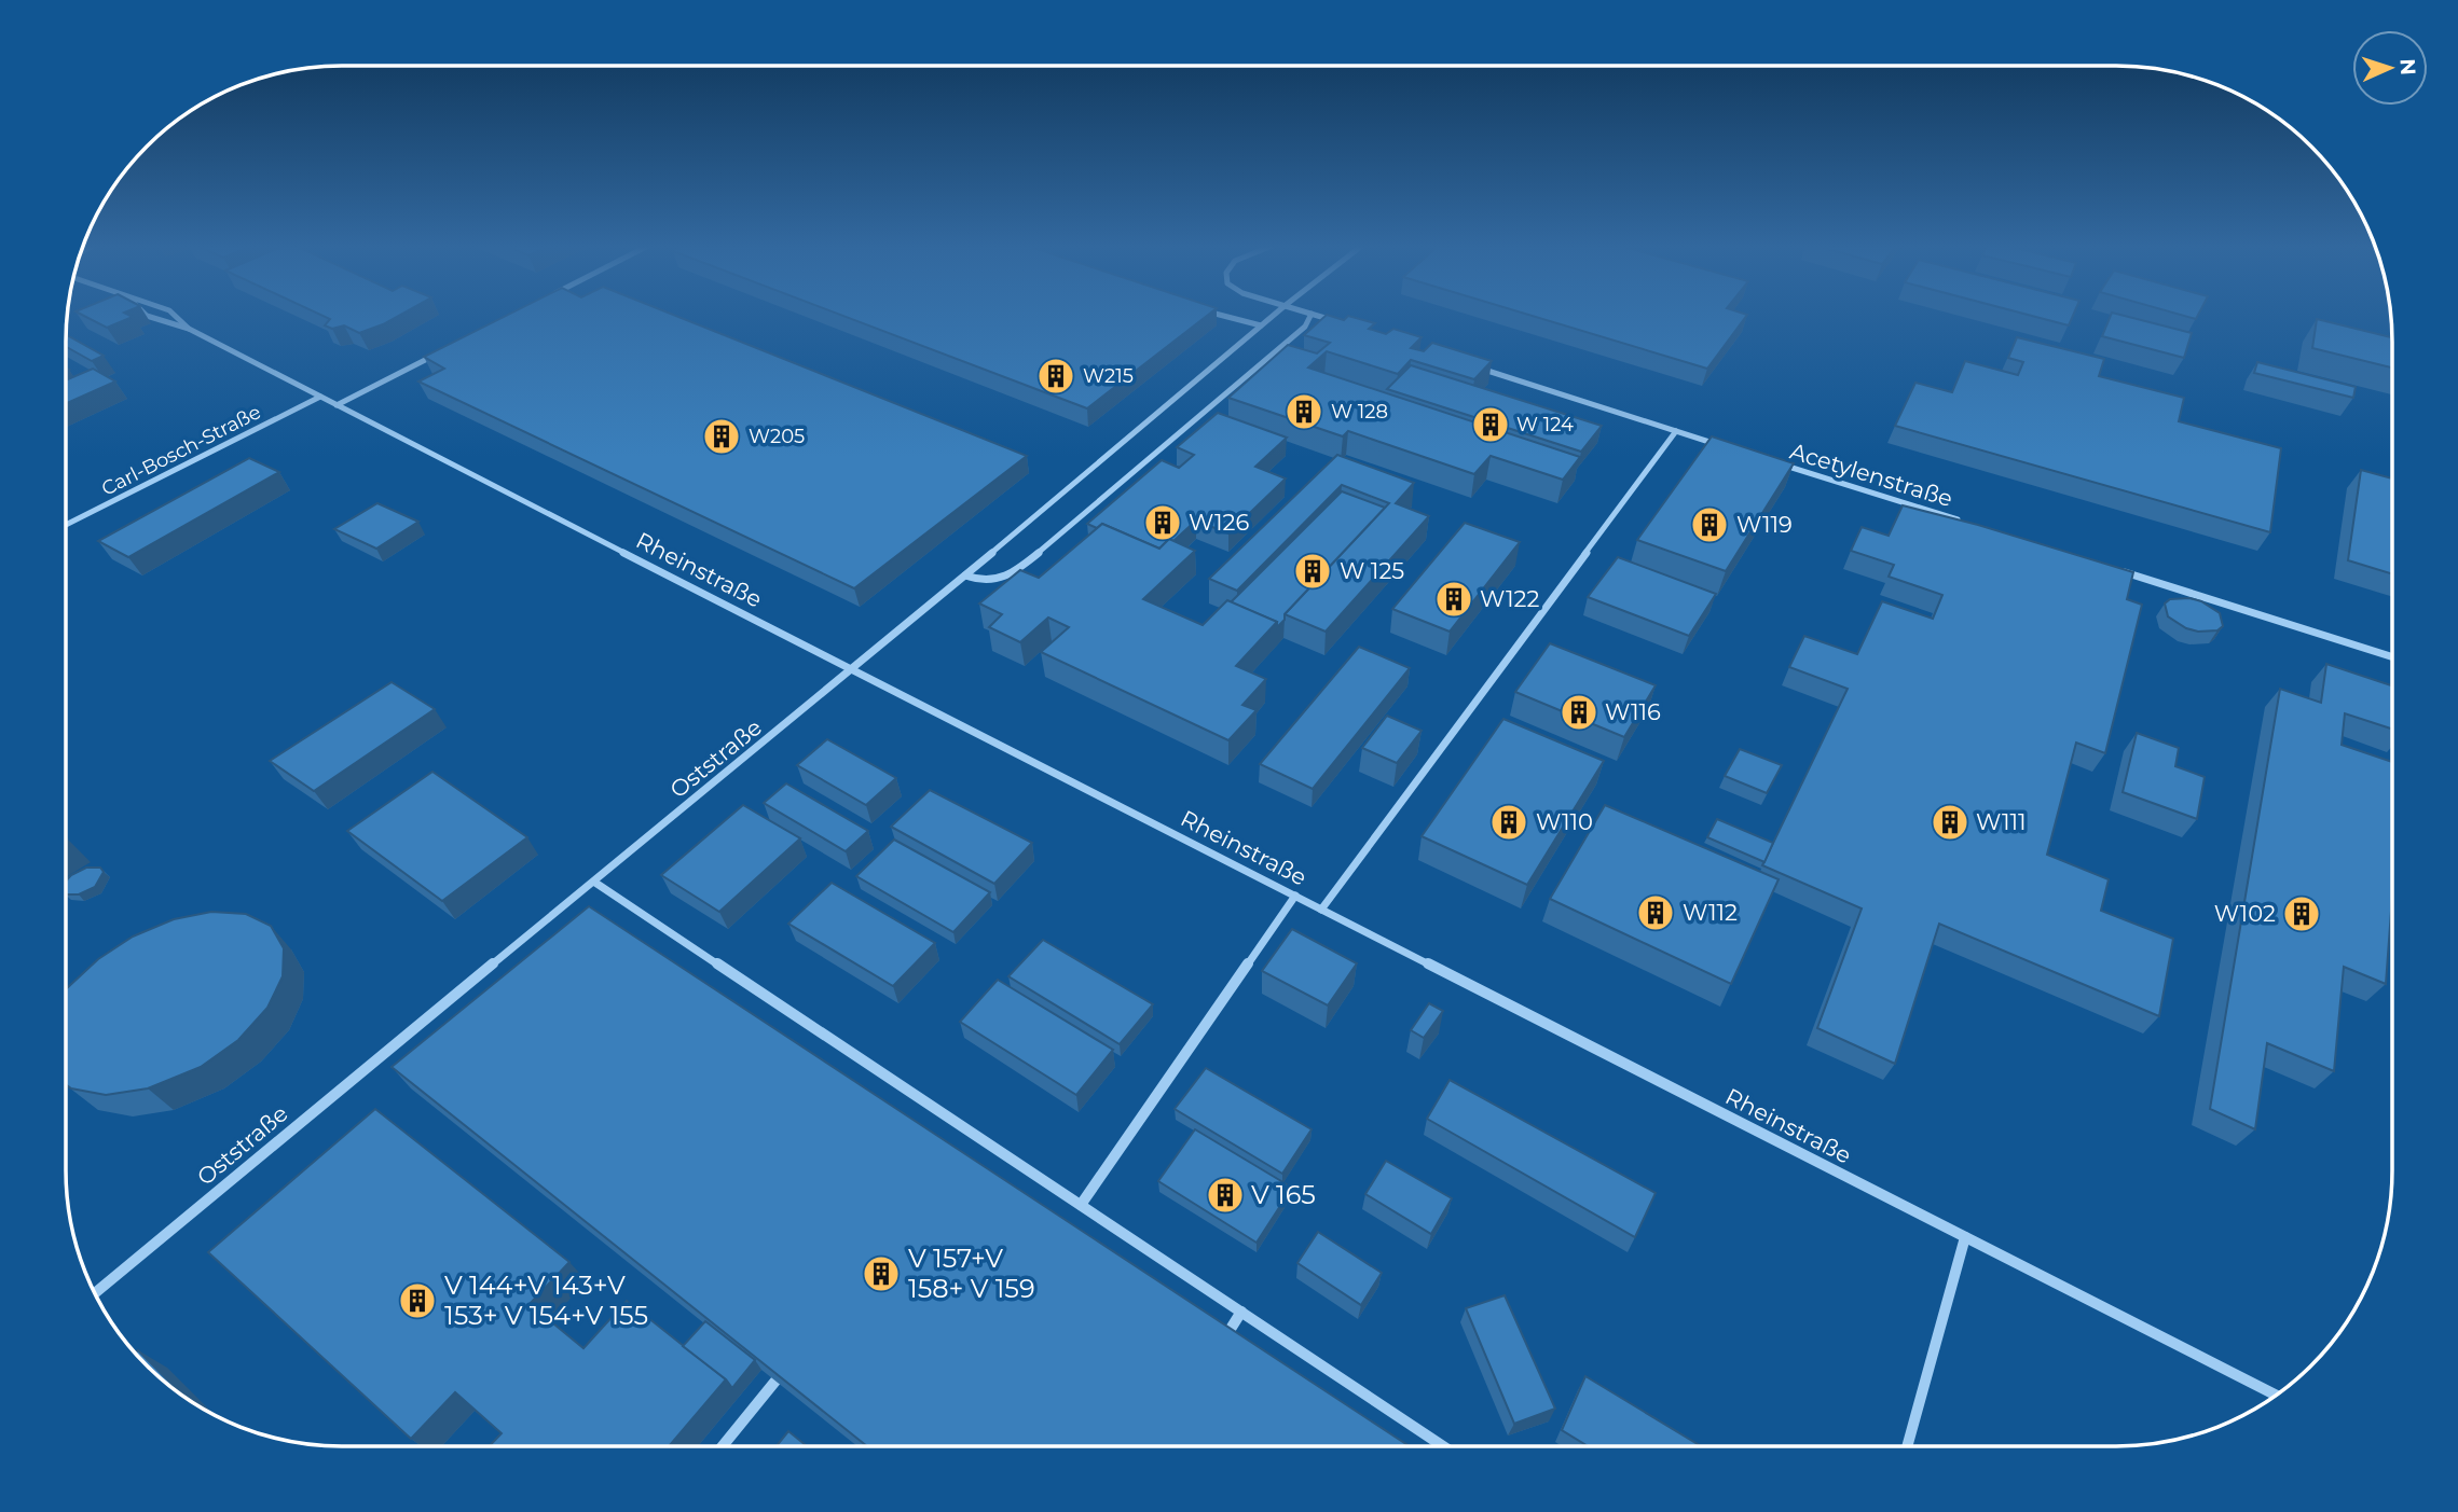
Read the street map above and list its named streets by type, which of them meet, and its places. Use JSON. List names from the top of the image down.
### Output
{
  "streets": {
    "street": [
      "Carl-Bosch-Straße",
      "Acetylenstraße",
      "Rheinstraße",
      "Oststraße"
    ]
  },
  "crossings": [
    ["Carl-Bosch-Straße", "Rheinstraße"],
    ["Rheinstraße", "Oststraße"]
  ],
  "places": {
    "building": [
      "W215",
      "W 128",
      "W 124",
      "W205",
      "W126",
      "W119",
      "W 125",
      "W122",
      "W116",
      "W110",
      "W111",
      "W112",
      "W102",
      "V 165",
      "V 157+V 158+ V 159",
      "V 144+V 143+V 153+ V 154+V 155"
    ]
  },
  "north": "right"
}
